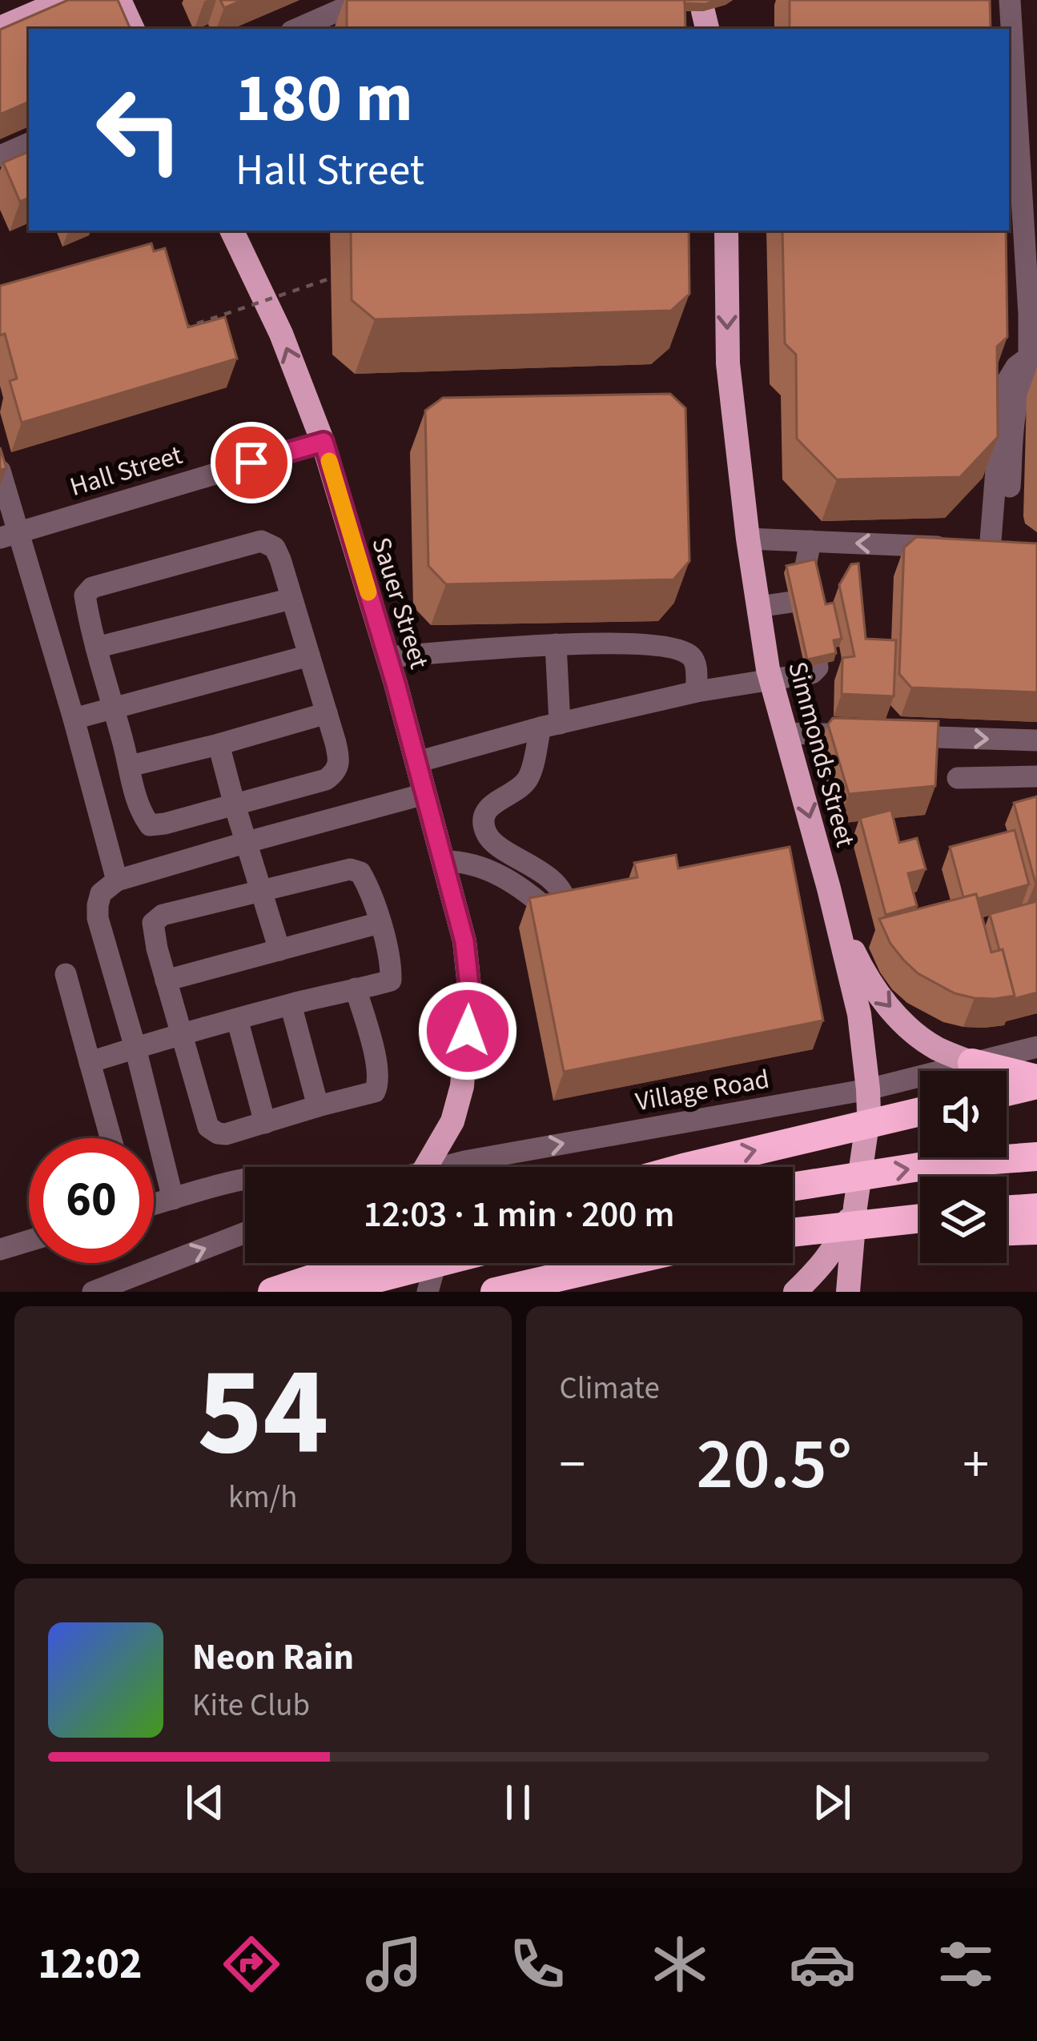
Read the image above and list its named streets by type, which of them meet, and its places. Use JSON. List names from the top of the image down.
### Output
{
  "streets": {
    "main road": ["Sauer Street", "Simmonds Street"],
    "street": ["Hall Street", "Village Road"]
  },
  "crossings": [
    ["Hall Street", "Sauer Street"],
    ["Simmonds Street", "Village Road"]
  ],
  "one_way": ["Simmonds Street", "Village Road"],
  "page": {
    "turn": ["180 m", "Hall Street"],
    "limit": "60",
    "trip": "12:03 · 1 min · 200 m",
    "tile": [
      ["54", "km/h"],
      "Climate"
    ],
    "heat": ["−", "20.5°", "+"],
    "song": ["Neon Rain", "Kite Club"],
    "tabs": "12:02"
  }
}
